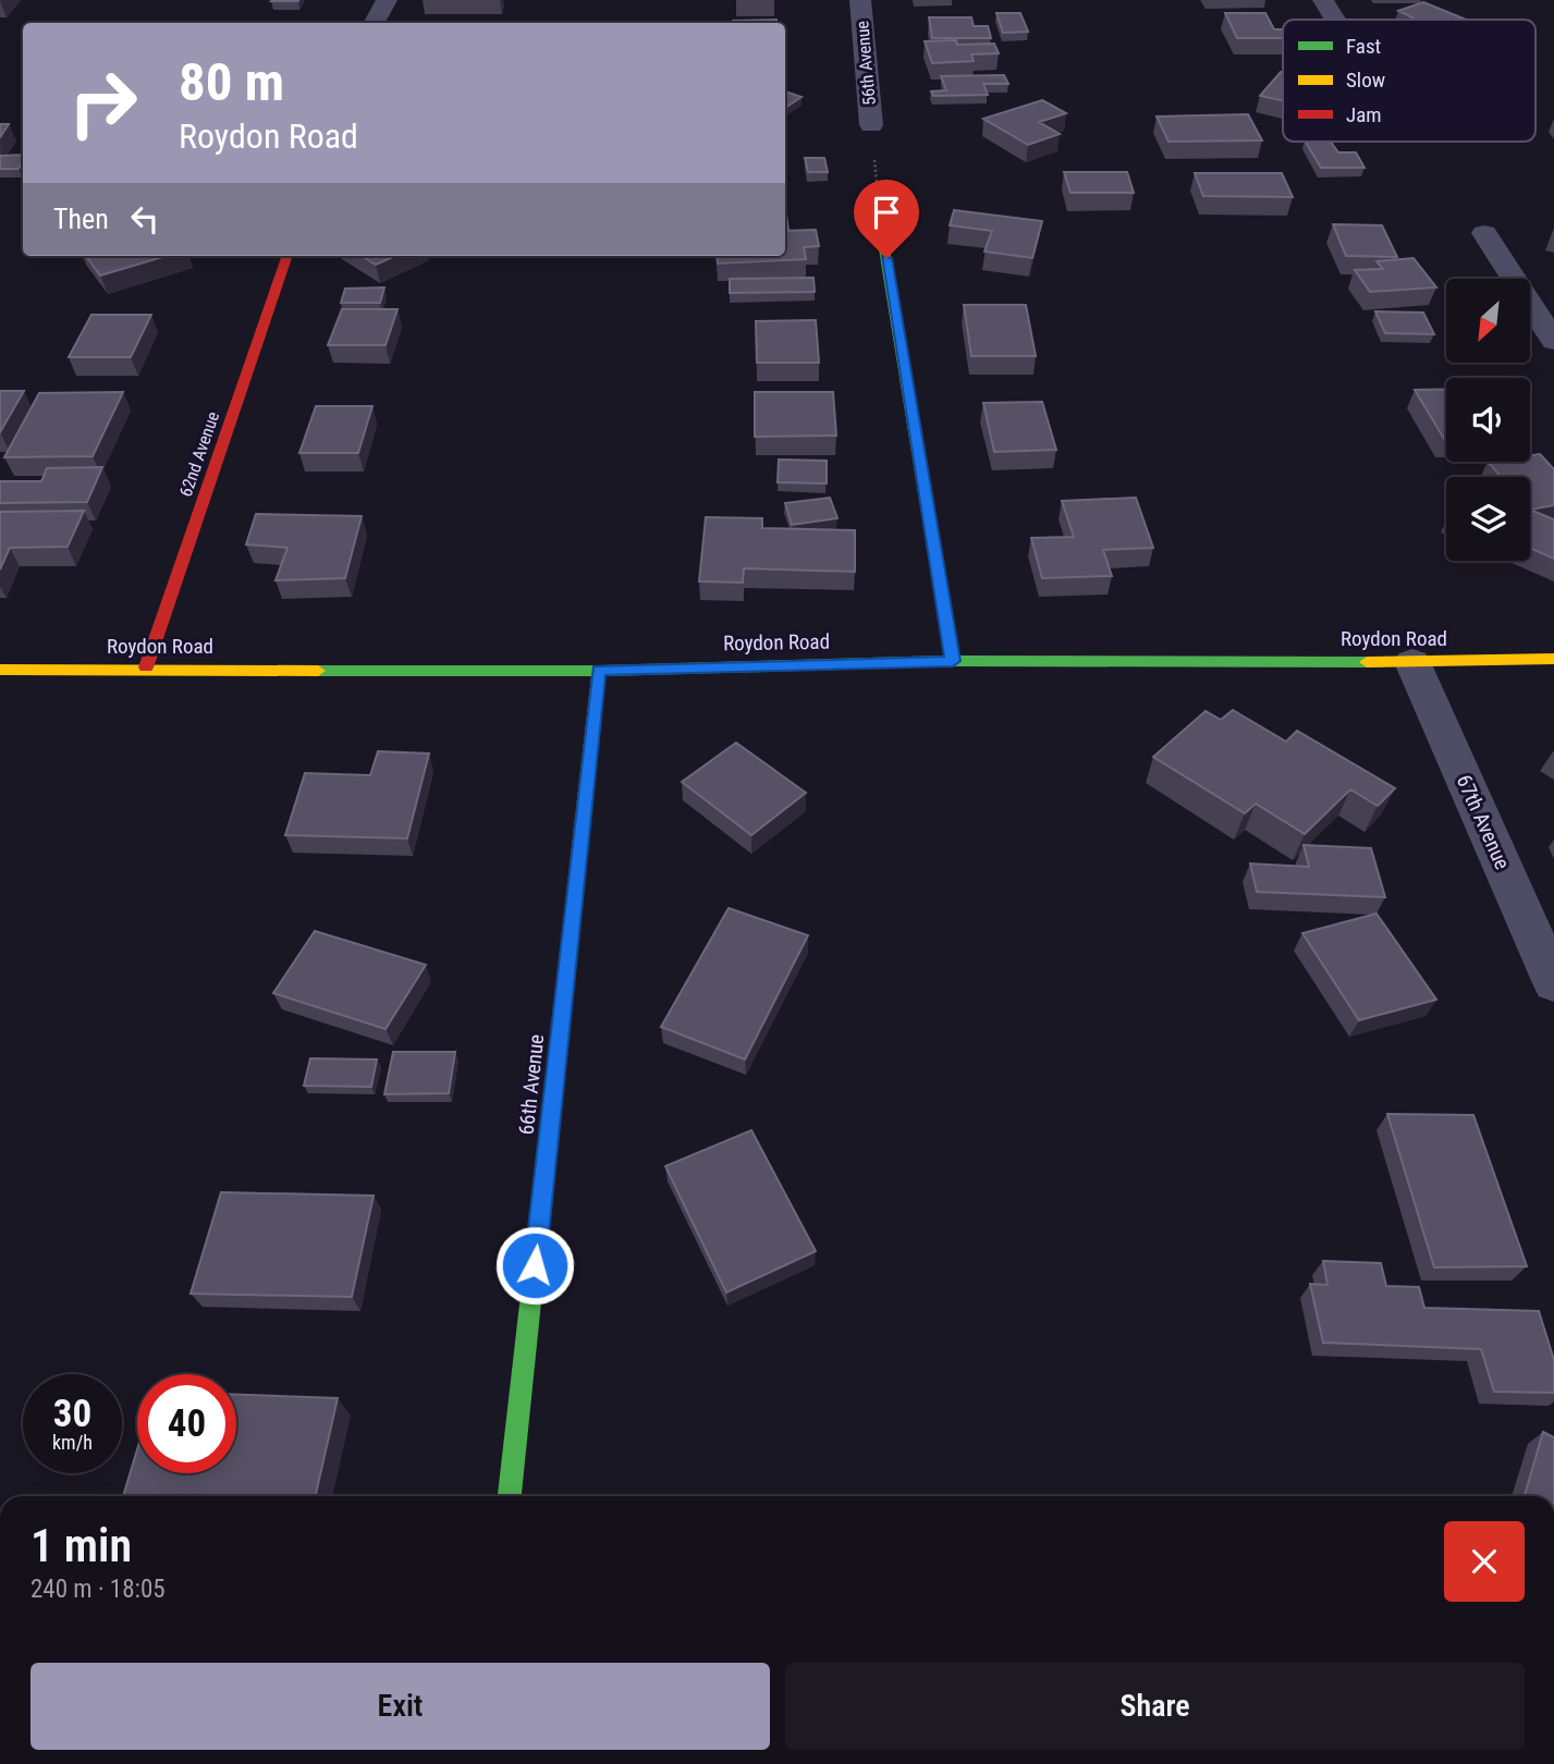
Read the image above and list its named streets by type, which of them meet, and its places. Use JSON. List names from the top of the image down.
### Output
{
  "streets": {
    "street": [
      "56th Avenue",
      "62nd Avenue",
      "Roydon Road",
      "67th Avenue",
      "66th Avenue"
    ]
  },
  "crossings": [
    ["62nd Avenue", "Roydon Road"],
    ["Roydon Road", "67th Avenue"],
    ["Roydon Road", "66th Avenue"]
  ],
  "legend": ["Fast", "Slow", "Jam"],
  "north": "bottom left",
  "page": {
    "turn": ["80 m", "Roydon Road"],
    "then": "Then",
    "speed": "30 km/h",
    "limit": "40",
    "heading": ["1 min", "240 m · 18:05"],
    "buttons": ["Exit", "Share"]
  }
}
